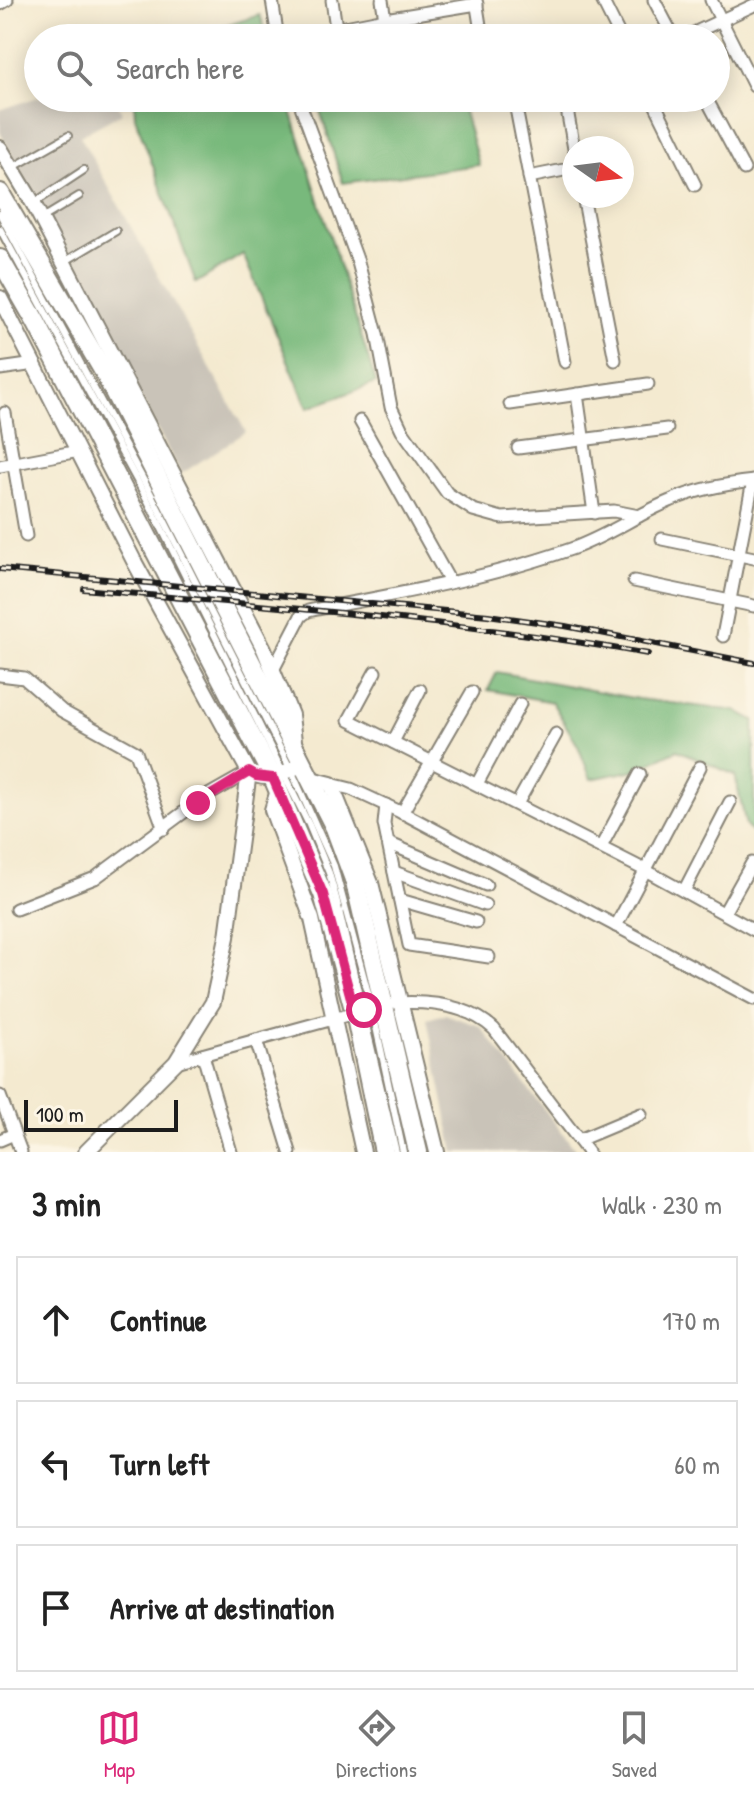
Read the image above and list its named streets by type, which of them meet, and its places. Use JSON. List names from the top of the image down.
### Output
{
  "scale_bar": "100 m",
  "north": "right",
  "page": {
    "search": "Search here",
    "scale": "100 m",
    "heading": ["3 min", "Walk · 230 m"],
    "list": [
      ["Continue", "170 m"],
      ["Turn left", "60 m"],
      "Arrive at destination"
    ],
    "nav": ["Map", "Directions", "Saved"]
  }
}
